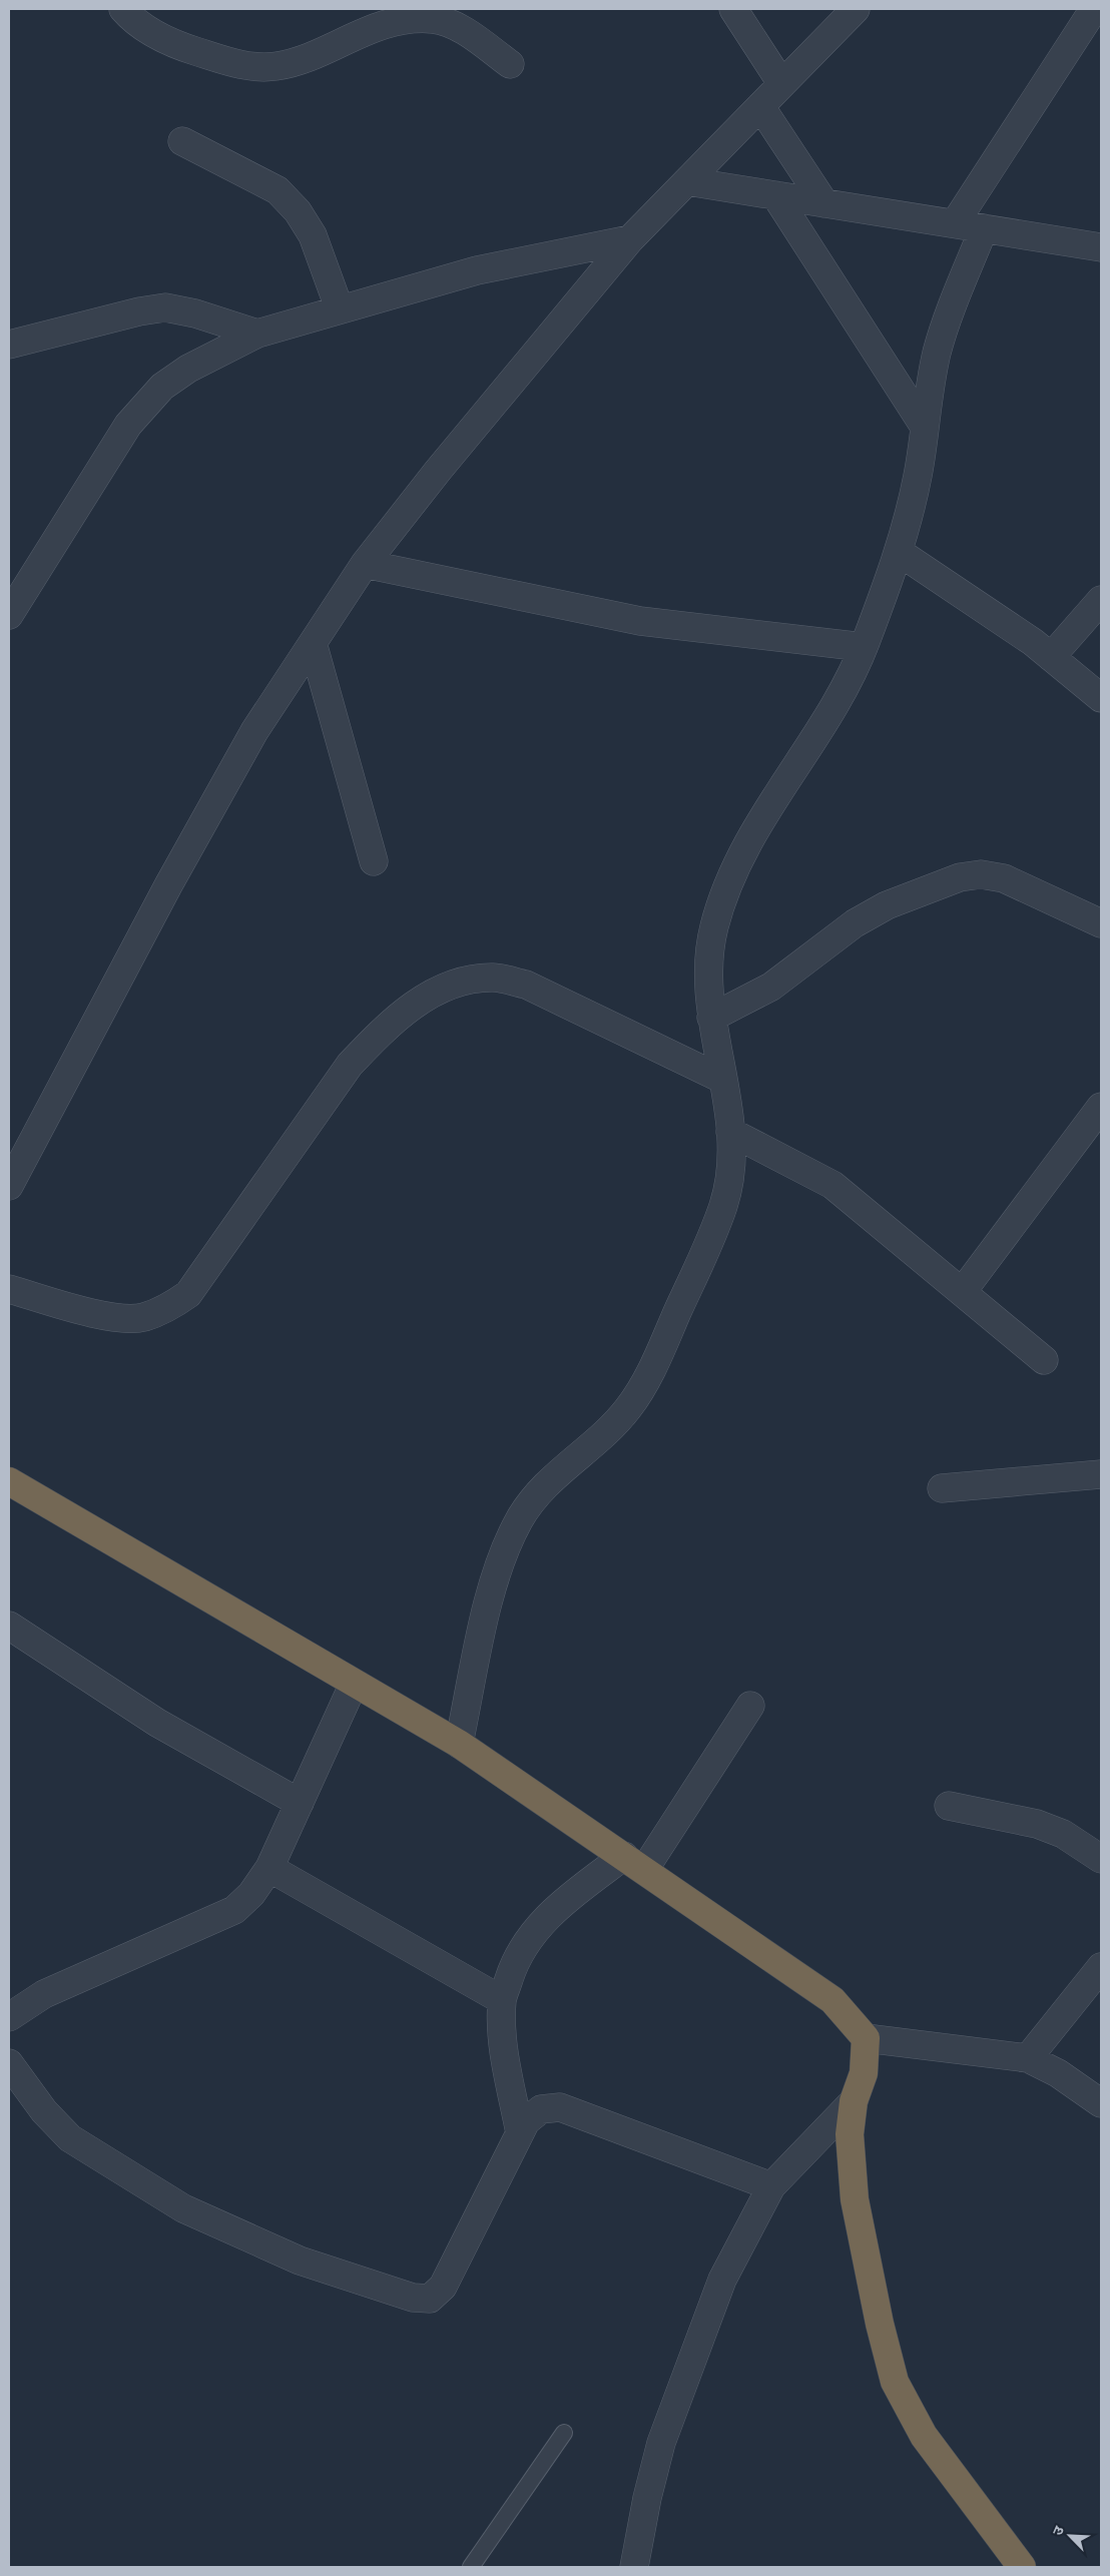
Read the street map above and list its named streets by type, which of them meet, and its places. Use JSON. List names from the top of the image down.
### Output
{
  "north": "top left"
}
